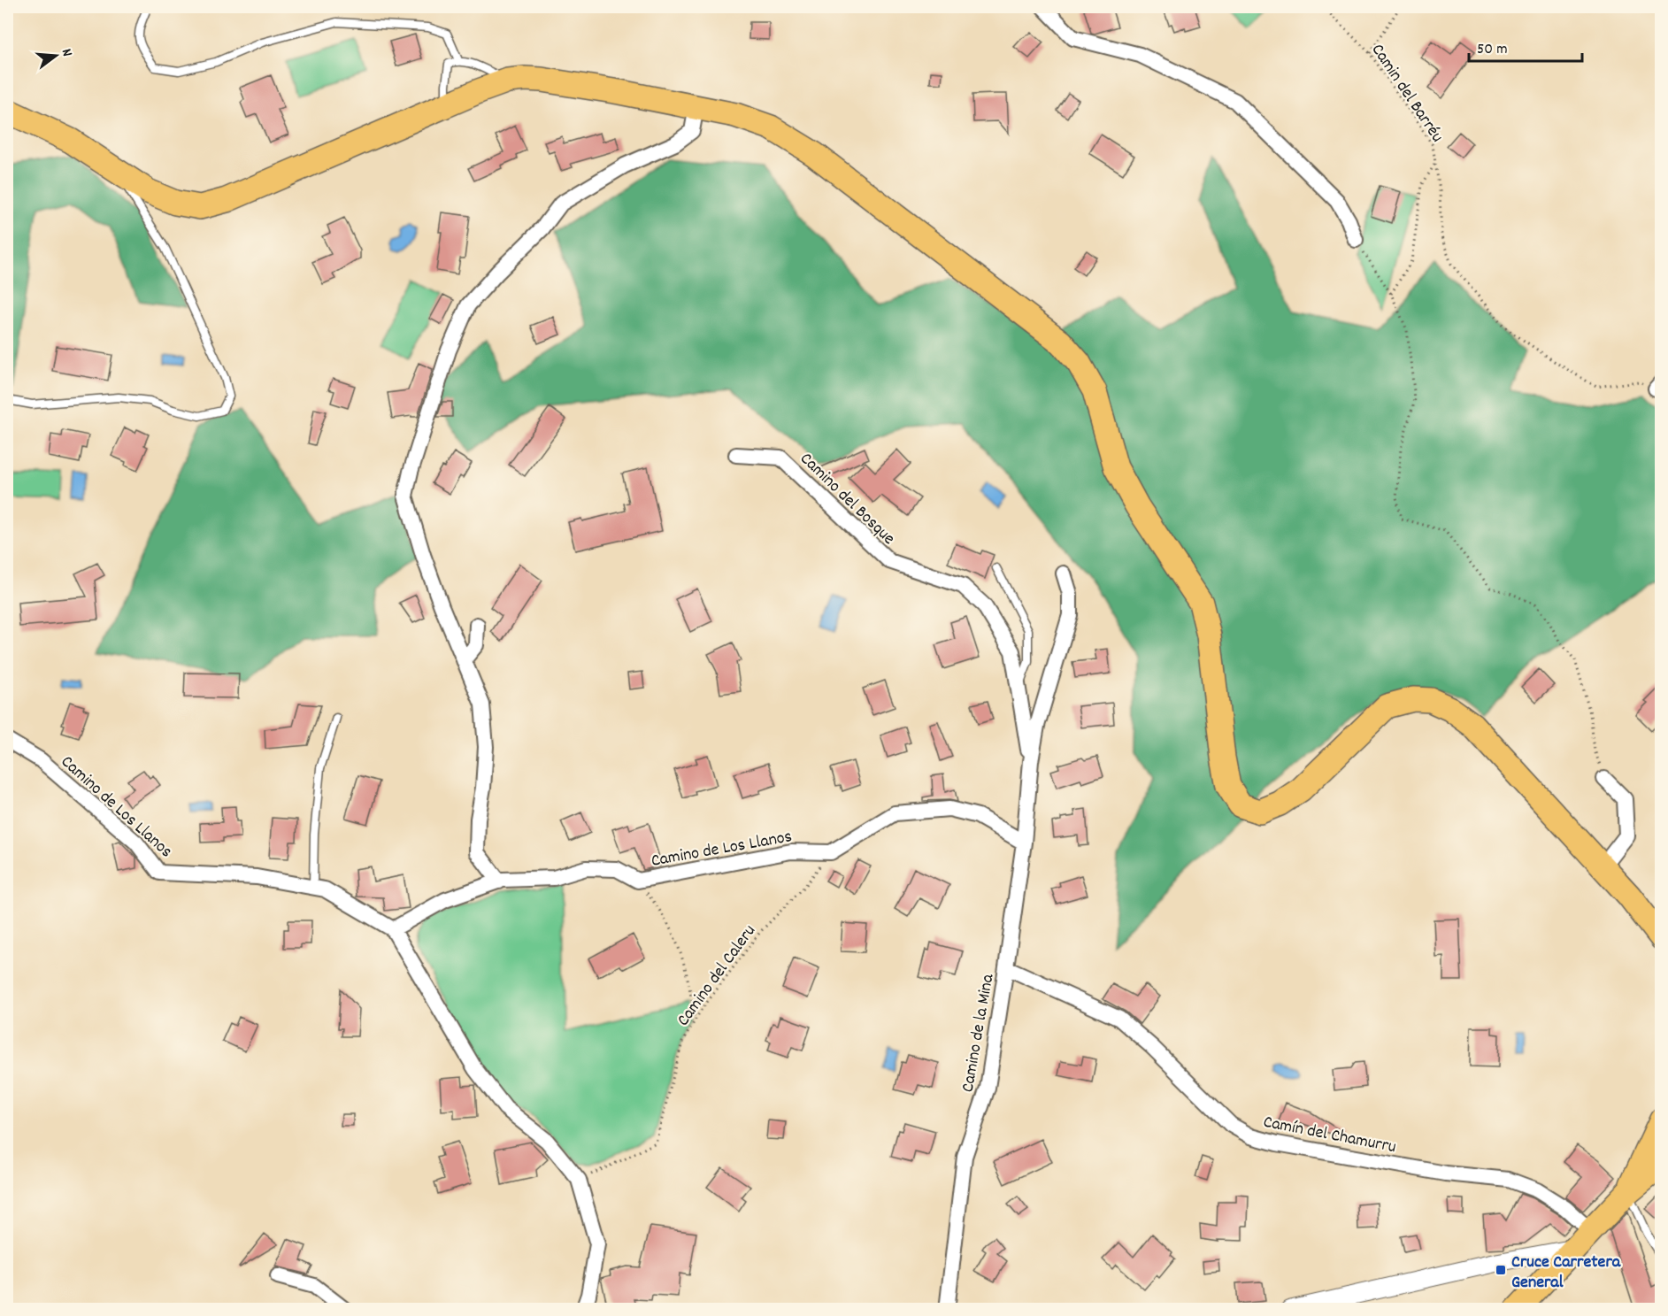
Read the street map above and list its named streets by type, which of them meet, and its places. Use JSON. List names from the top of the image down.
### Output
{
  "streets": {
    "street": [
      "Camino del Bosque",
      "Camino de Los Llanos",
      "Camino de la Mina",
      "Camín del Chamurru"
    ],
    "path": ["Camin del Barréu", "Camino del Caleru"]
  },
  "crossings": [
    ["Camino del Bosque", "Camino de la Mina"],
    ["Camino de Los Llanos", "Camino del Caleru"],
    ["Camino de la Mina", "Camín del Chamurru"]
  ],
  "places": {
    "transit": ["Cruce Carretera General"]
  },
  "scale_bar": "50 m",
  "north": "right"
}
